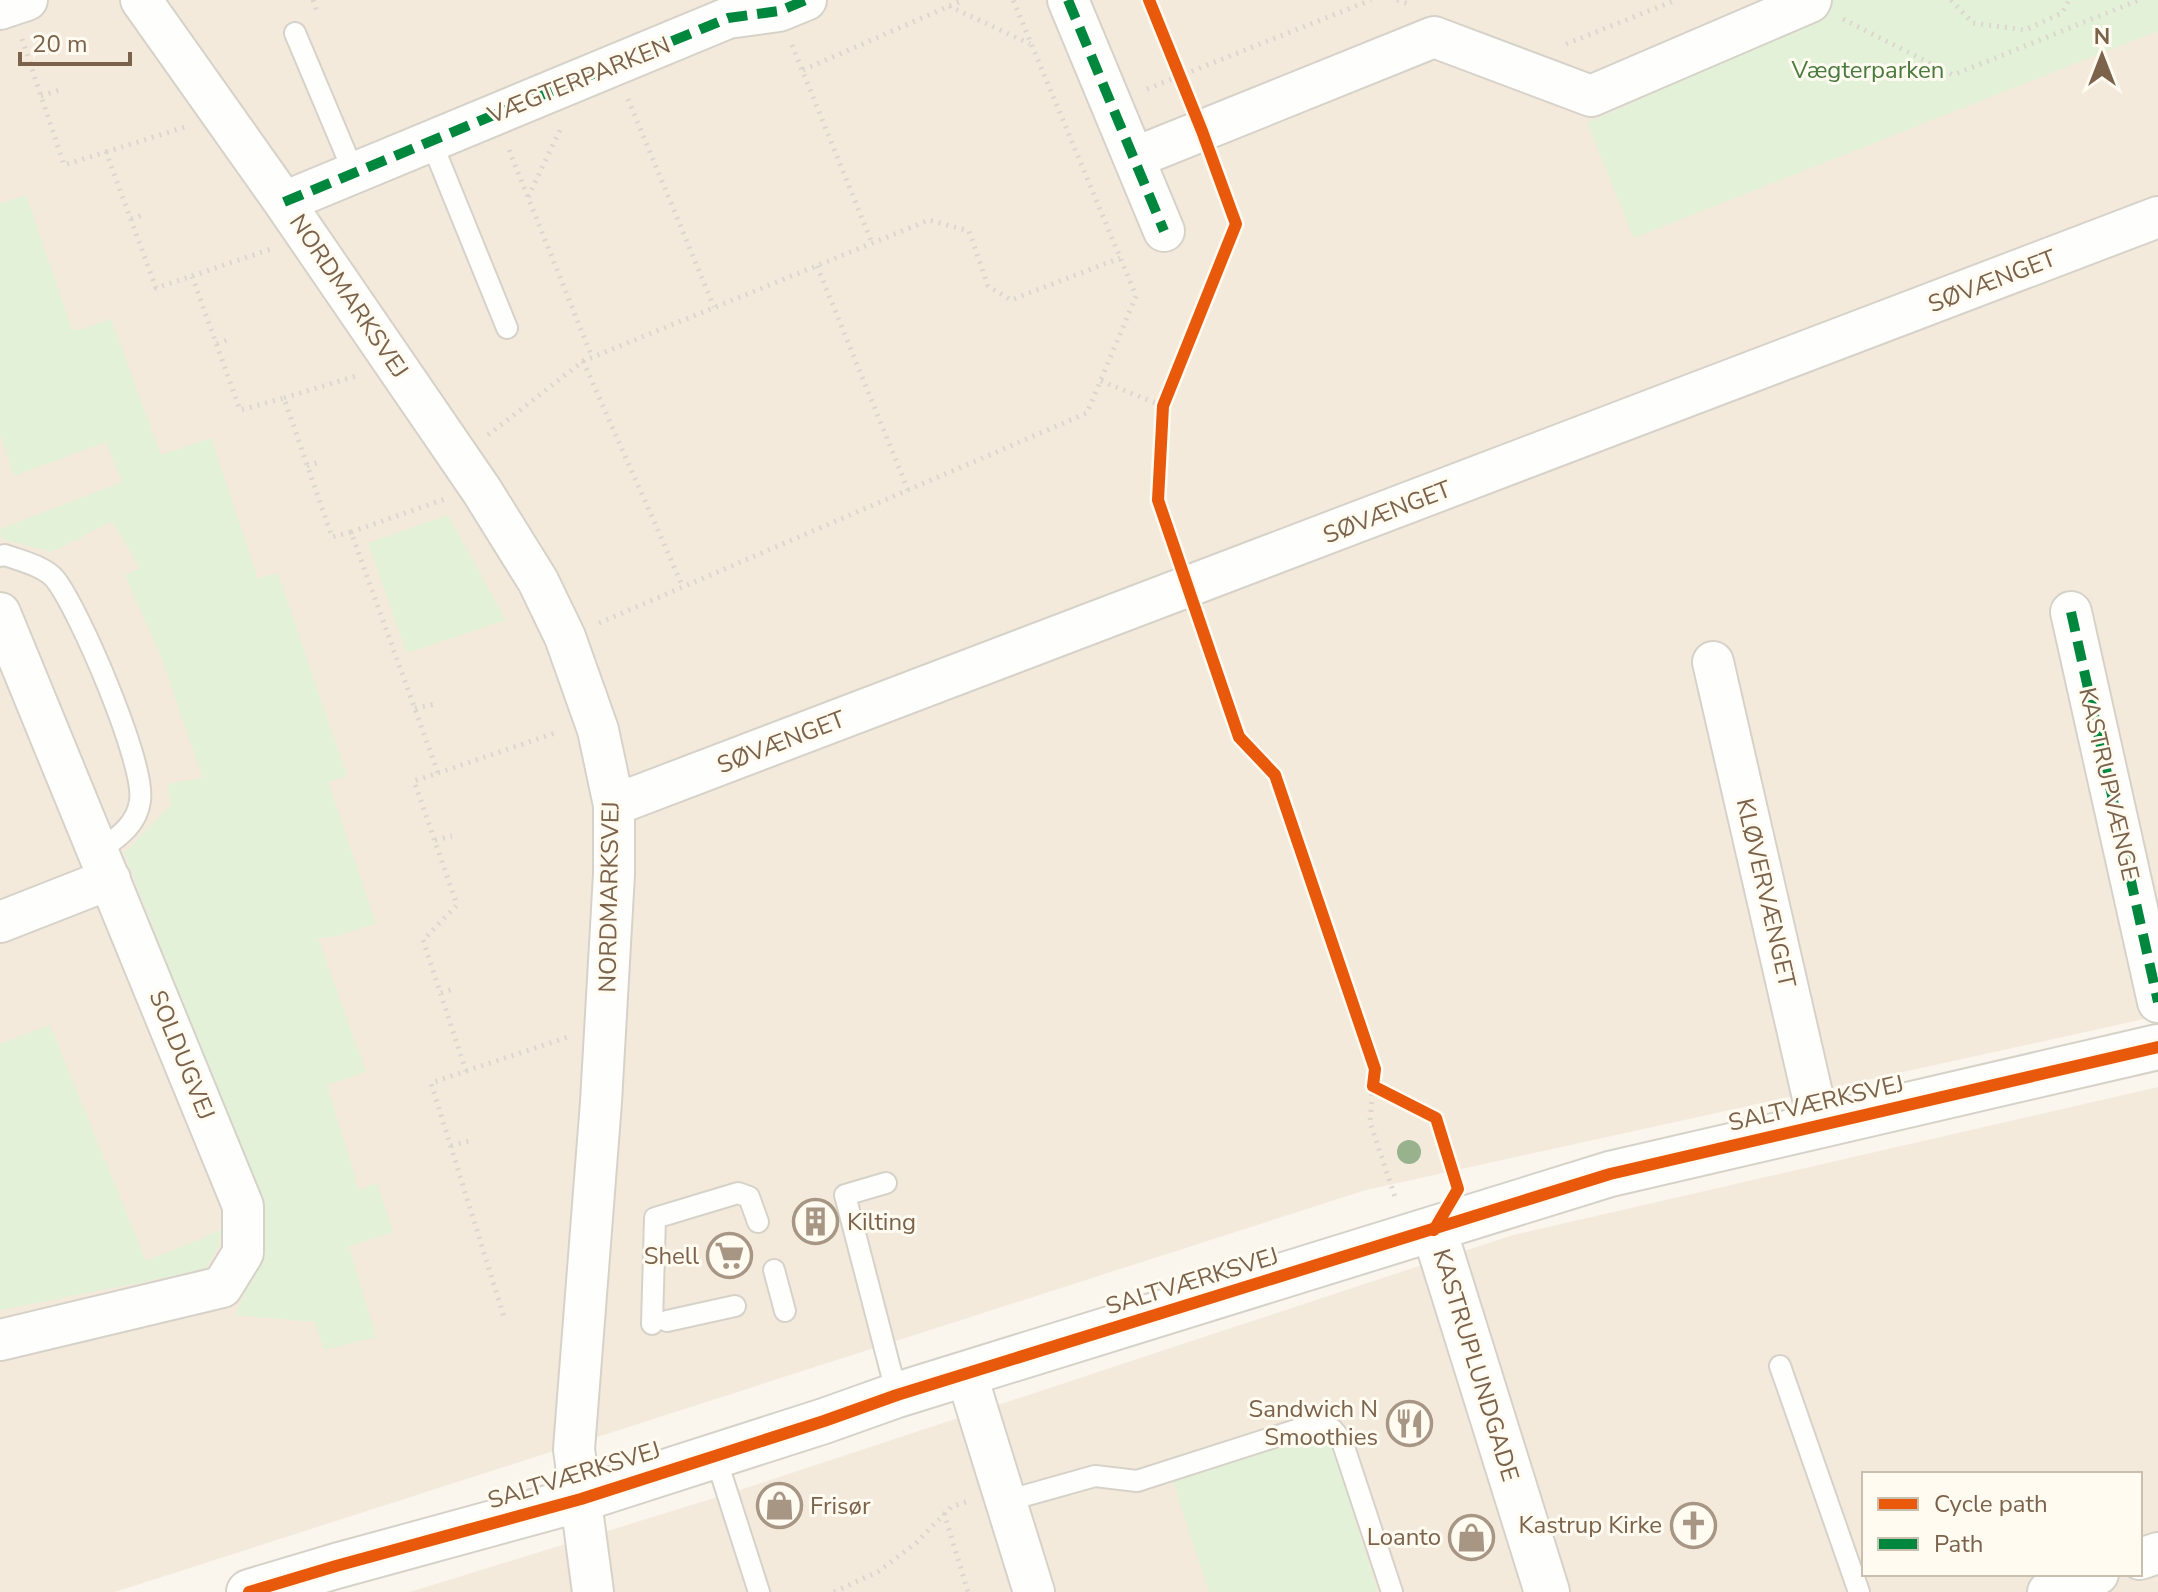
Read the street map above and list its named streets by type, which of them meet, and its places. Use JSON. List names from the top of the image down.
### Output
{
  "streets": {
    "street": [
      "VÆGTERPARKEN",
      "SØVÆNGET",
      "NORDMARKSVEJ",
      "KASTRUPVÆNGE",
      "KLØVERVÆNGET",
      "SOLDUGVEJ",
      "SALTVÆRKSVEJ",
      "KASTRUPLUNDGADE"
    ]
  },
  "crossings": [
    ["VÆGTERPARKEN", "NORDMARKSVEJ"],
    ["SØVÆNGET", "NORDMARKSVEJ"],
    ["NORDMARKSVEJ", "SALTVÆRKSVEJ"],
    ["KLØVERVÆNGET", "SALTVÆRKSVEJ"],
    ["SALTVÆRKSVEJ", "KASTRUPLUNDGADE"]
  ],
  "parks": ["Vægterparken"],
  "places": {
    "building": ["Kilting"],
    "supermarket": ["Shell"],
    "restaurant": ["Sandwich N Smoothies"],
    "shop": ["Frisør", "Loanto"],
    "church": ["Kastrup Kirke"]
  },
  "legend": ["Cycle path", "Path"],
  "scale_bar": "20 m",
  "north": "top"
}
